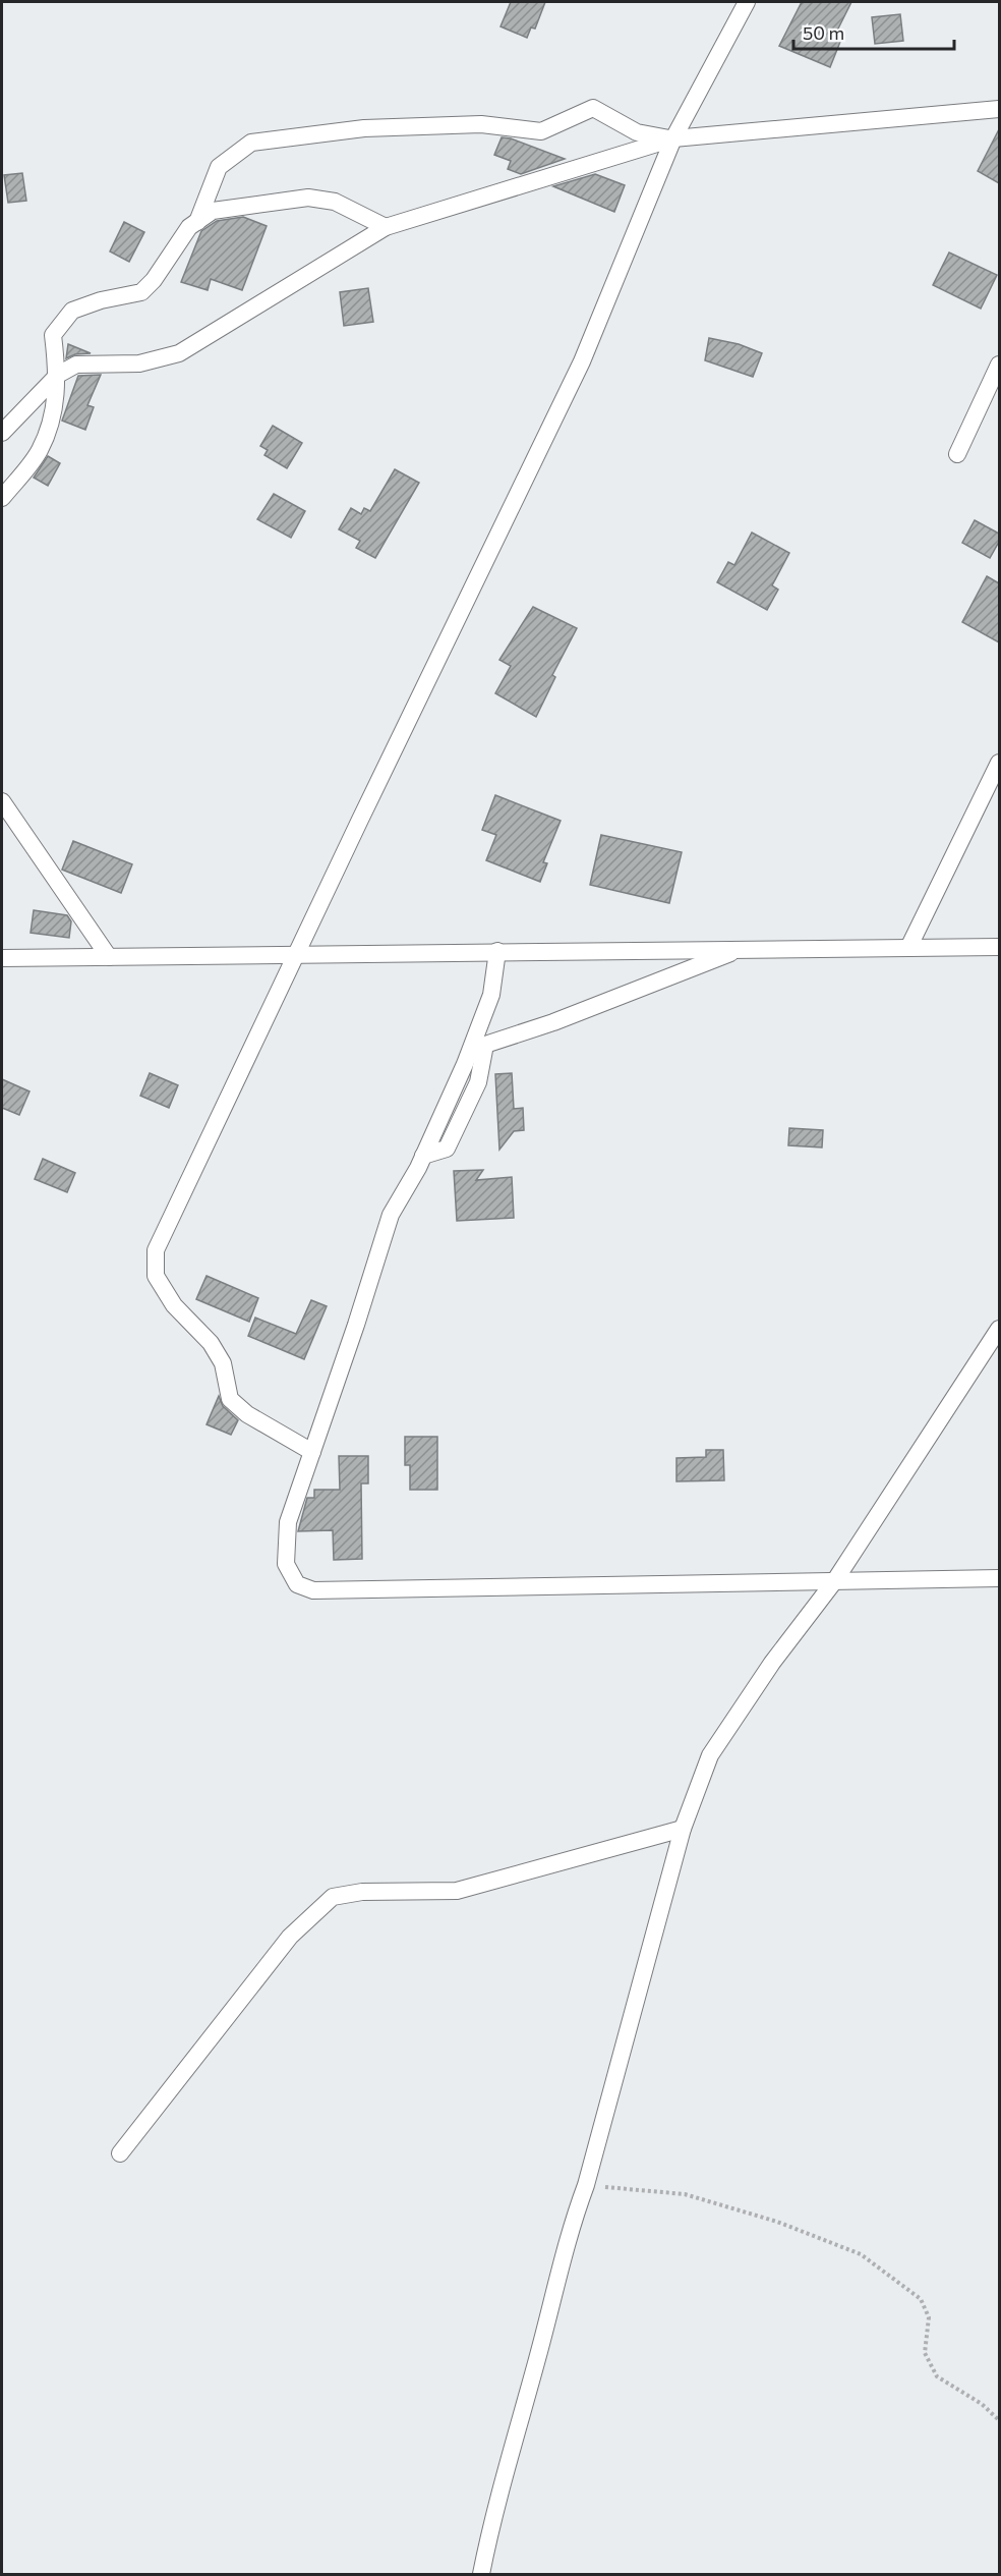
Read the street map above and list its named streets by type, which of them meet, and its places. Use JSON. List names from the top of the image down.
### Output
{
  "scale_bar": "50 m"
}
